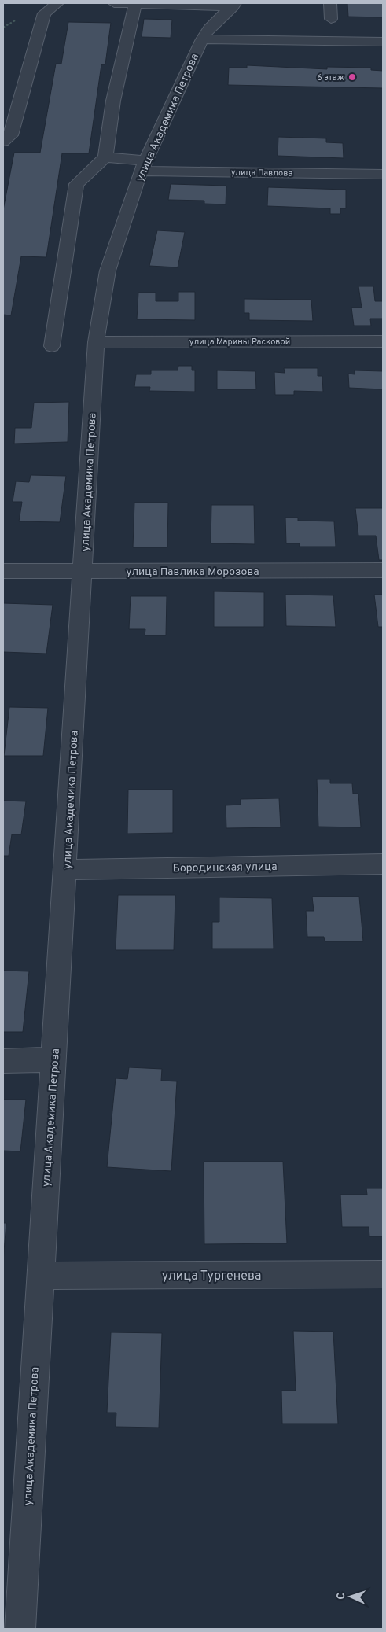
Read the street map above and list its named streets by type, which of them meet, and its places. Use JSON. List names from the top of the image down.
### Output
{
  "streets": {
    "street": [
      "улица Академика Петрова",
      "улица Павлова",
      "улица Марины Расковой",
      "улица Павлика Морозова",
      "Бородинская улица",
      "улица Тургенева"
    ]
  },
  "crossings": [
    ["улица Академика Петрова", "улица Павлова"],
    ["улица Академика Петрова", "улица Марины Расковой"],
    ["улица Академика Петрова", "улица Павлика Морозова"],
    ["улица Академика Петрова", "Бородинская улица"],
    ["улица Академика Петрова", "улица Тургенева"]
  ],
  "places": ["6 этаж"],
  "north": "left"
}
